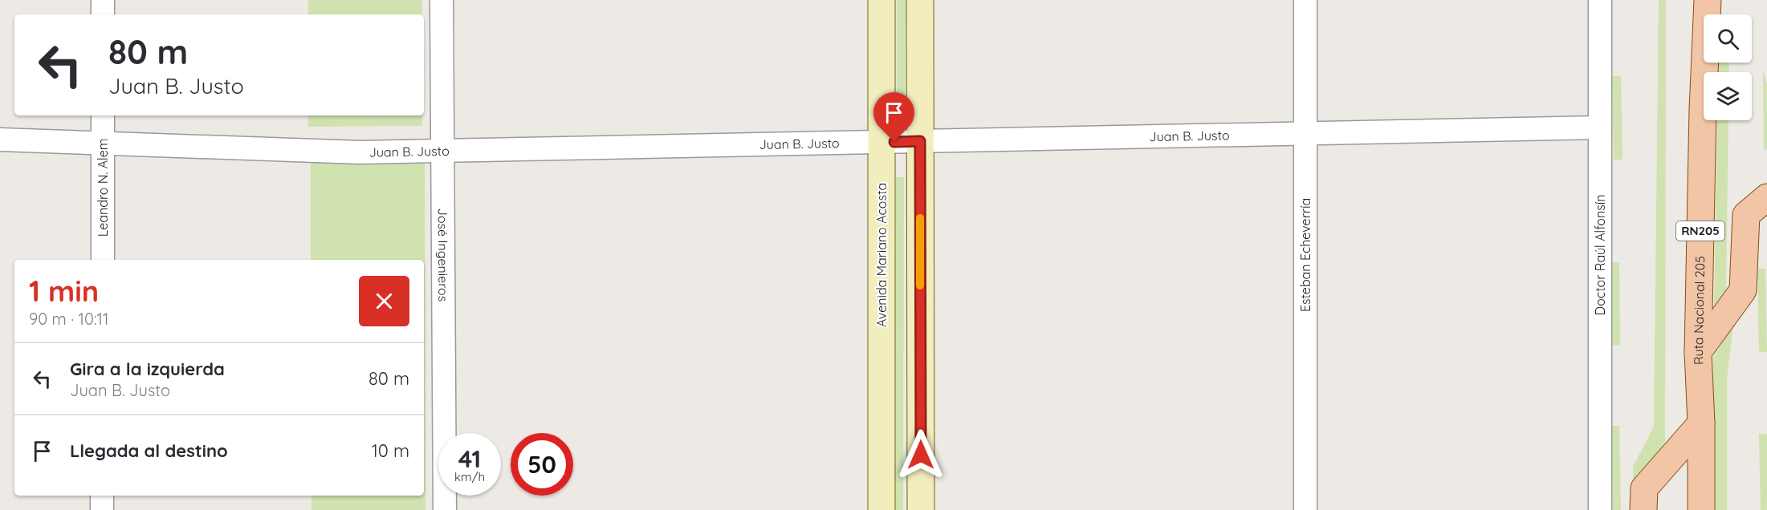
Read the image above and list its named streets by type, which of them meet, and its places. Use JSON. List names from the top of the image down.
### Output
{
  "streets": {
    "main road": ["RN205", "Avenida Mariano Acosta", "Ruta Nacional 205"],
    "street": [
      "Juan B. Justo",
      "Leandro N. Alem",
      "José Ingenieros",
      "Esteban Echeverría",
      "Doctor Raúl Alfonsín"
    ]
  },
  "crossings": [
    ["Juan B. Justo", "Leandro N. Alem"],
    ["Juan B. Justo", "José Ingenieros"],
    ["Juan B. Justo", "Avenida Mariano Acosta"],
    ["Juan B. Justo", "Esteban Echeverría"],
    ["Juan B. Justo", "Doctor Raúl Alfonsín"]
  ],
  "page": {
    "turn": ["80 m", "Juan B. Justo"],
    "heading": ["1 min", "90 m · 10:11"],
    "list": [
      {
        "name": "Gira a la izquierda",
        "note": "Juan B. Justo",
        "value": "80 m"
      },
      {
        "name": "Llegada al destino",
        "value": "10 m"
      }
    ],
    "speed": "41 km/h",
    "limit": "50"
  }
}
